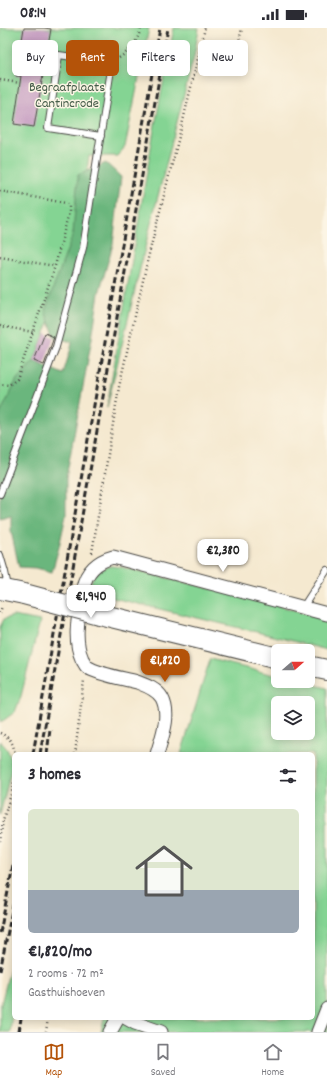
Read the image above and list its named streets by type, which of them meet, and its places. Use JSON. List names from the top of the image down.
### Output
{
  "parks": ["Begraafplaats Cantincrode"],
  "north": "right",
  "page": {
    "status": "08:14",
    "chip": [
      "Buy",
      "Rent",
      "Filters",
      "New"
    ],
    "price": ["€2,380", "€1,940", "€1,820"],
    "heading": "3 homes",
    "list": [
      {
        "name": "€1,820/mo",
        "note": "2 rooms · 72 m² · Gasthuishoeven"
      }
    ],
    "tabs": ["Map", "Saved", "Home"]
  }
}
